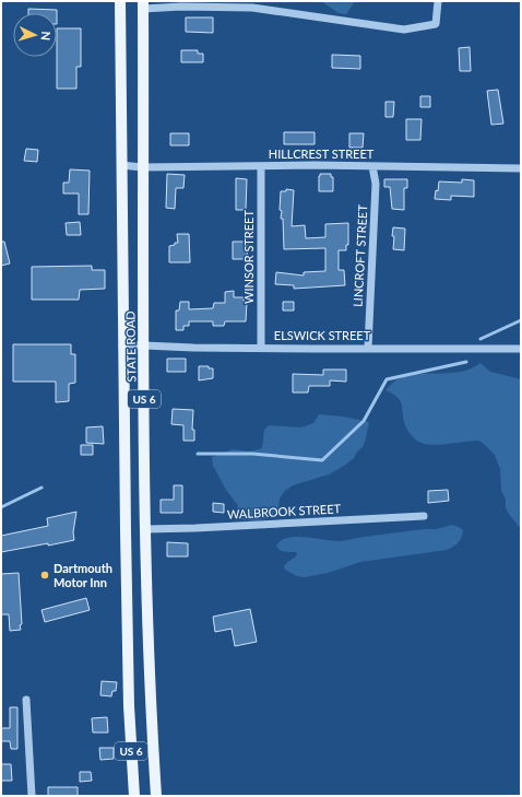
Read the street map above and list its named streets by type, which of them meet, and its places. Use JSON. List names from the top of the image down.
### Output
{
  "streets": {
    "main road": ["STATE ROAD", "US 6"],
    "street": [
      "HILLCREST STREET",
      "LINCROFT STREET",
      "WINSOR STREET",
      "ELSWICK STREET",
      "WALBROOK STREET"
    ]
  },
  "crossings": [
    ["HILLCREST STREET", "LINCROFT STREET"],
    ["HILLCREST STREET", "WINSOR STREET"],
    ["HILLCREST STREET", "STATE ROAD"],
    ["LINCROFT STREET", "ELSWICK STREET"],
    ["WINSOR STREET", "ELSWICK STREET"],
    ["ELSWICK STREET", "STATE ROAD"],
    ["STATE ROAD", "WALBROOK STREET"]
  ],
  "places": ["Dartmouth Motor Inn"],
  "north": "right"
}
